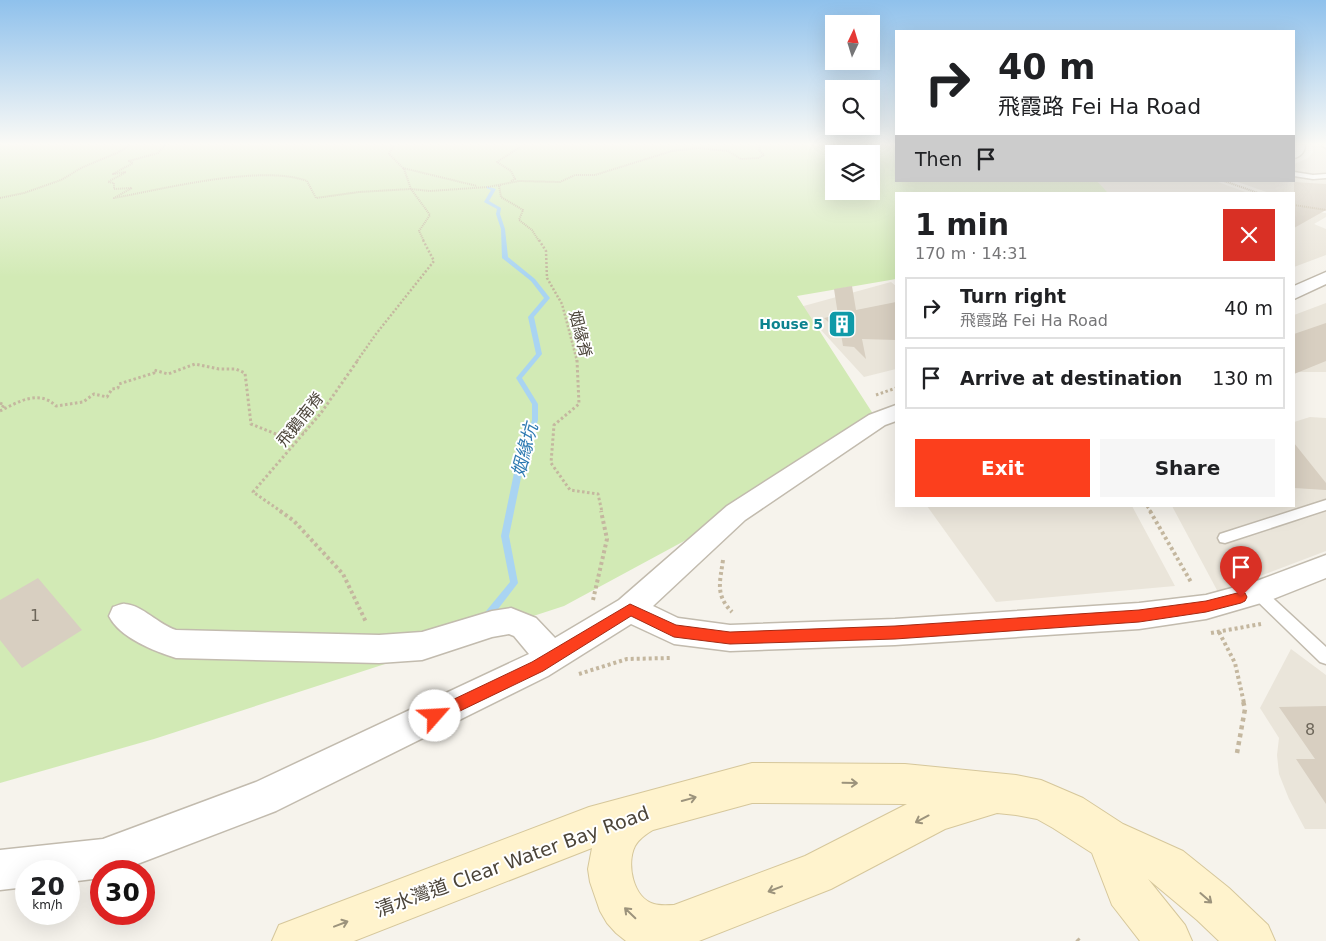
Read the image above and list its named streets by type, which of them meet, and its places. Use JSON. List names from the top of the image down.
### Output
{
  "streets": {
    "main road": ["清水灣道 Clear Water Bay Road"],
    "path": ["姻緣脊", "飛鵝南脊"]
  },
  "water": ["姻緣坑"],
  "places": {
    "building": ["House 5"]
  },
  "house_numbers": ["1", "8"],
  "north": "top",
  "page": {
    "turn": ["40 m", "飛霞路 Fei Ha Road"],
    "then": "Then",
    "heading": ["1 min", "170 m · 14:31"],
    "list": [
      {
        "name": "Turn right",
        "note": "飛霞路 Fei Ha Road",
        "value": "40 m"
      },
      {
        "name": "Arrive at destination",
        "value": "130 m"
      }
    ],
    "buttons": ["Exit", "Share"],
    "speed": "20 km/h",
    "limit": "30"
  }
}
